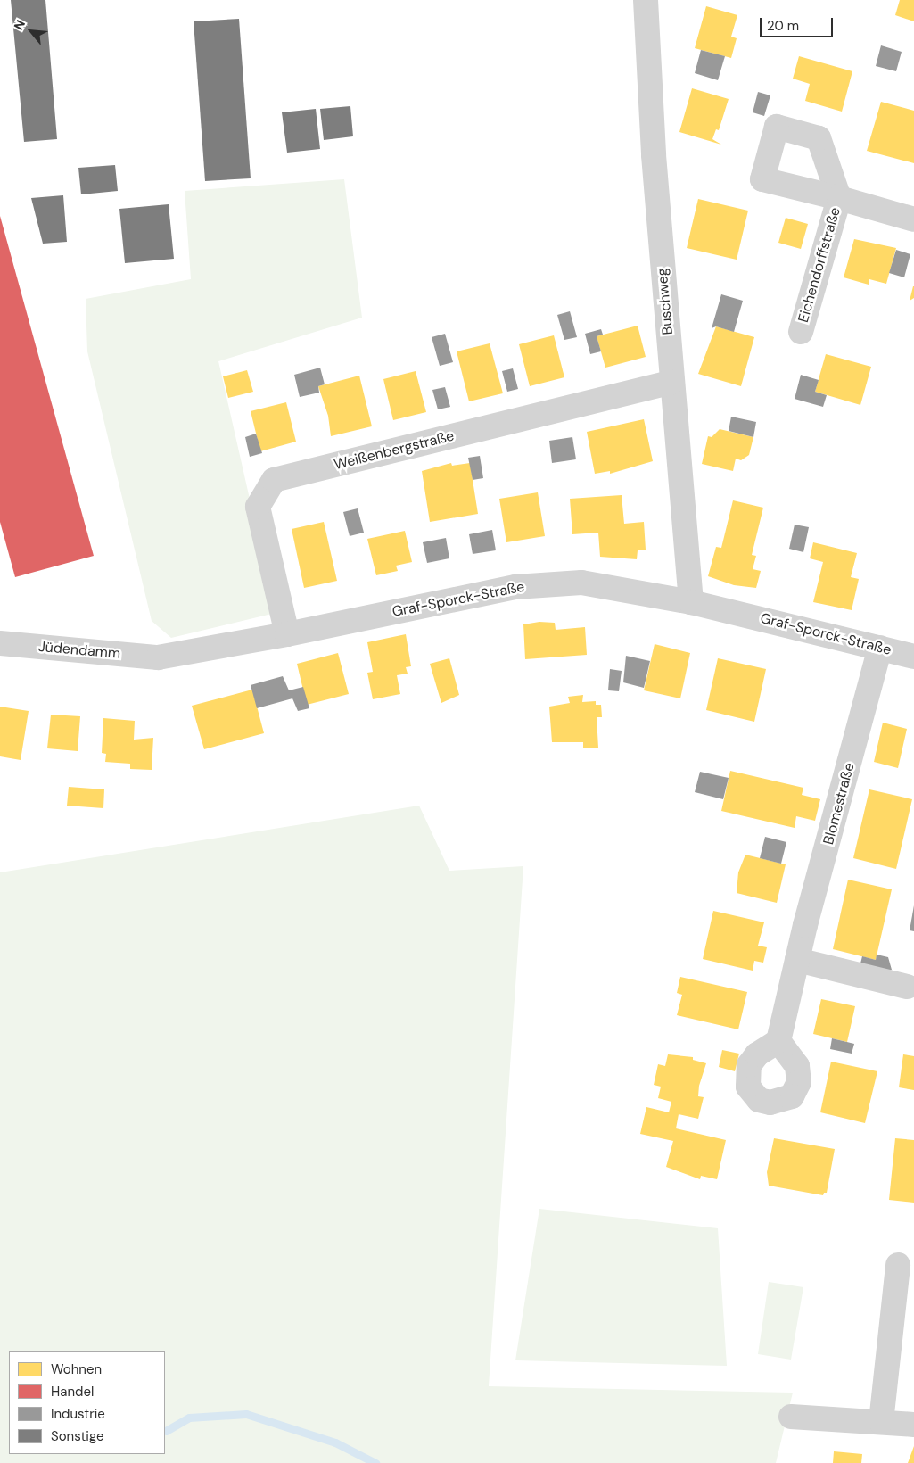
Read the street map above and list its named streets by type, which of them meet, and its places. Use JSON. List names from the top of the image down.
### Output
{
  "streets": {
    "street": [
      "Eichendorffstraße",
      "Buschweg",
      "Weißenbergstraße",
      "Graf-Sporck-Straße",
      "Jüdendamm",
      "Blomestraße"
    ]
  },
  "crossings": [
    ["Buschweg", "Weißenbergstraße"],
    ["Buschweg", "Graf-Sporck-Straße"],
    ["Weißenbergstraße", "Graf-Sporck-Straße"],
    ["Graf-Sporck-Straße", "Jüdendamm"],
    ["Graf-Sporck-Straße", "Blomestraße"]
  ],
  "legend": [
    "Wohnen",
    "Handel",
    "Industrie",
    "Sonstige"
  ],
  "scale_bar": "20 m",
  "north": "top left"
}
